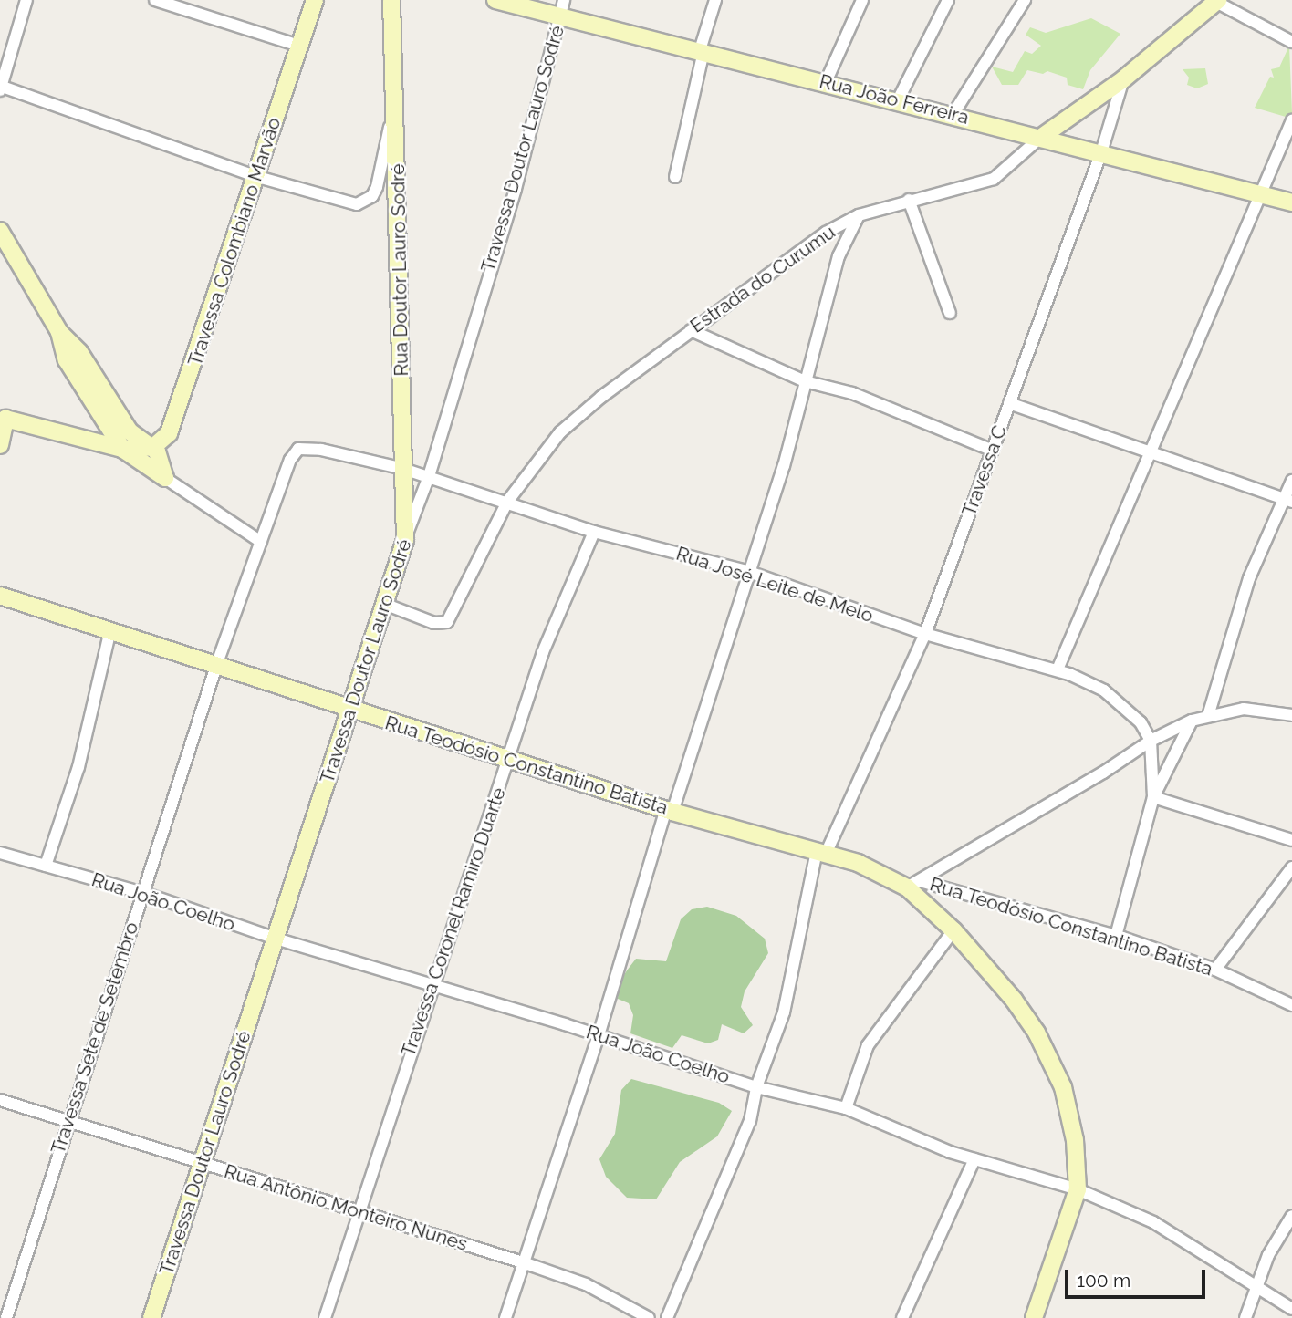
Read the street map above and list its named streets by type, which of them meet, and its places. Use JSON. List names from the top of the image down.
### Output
{
  "streets": {
    "street": [
      "Rua João Ferreira",
      "Travessa Doutor Lauro Sodré",
      "Travessa Colombiano Marvão",
      "Rua Doutor Lauro Sodré",
      "Estrada do Curumu",
      "Travessa C",
      "Rua José Leite de Melo",
      "Rua Teodósio Constantino Batista",
      "Rua João Coelho",
      "Travessa Coronel Ramiro Duarte",
      "Travessa Sete de Setembro",
      "Rua Antônio Monteiro Nunes"
    ]
  },
  "crossings": [
    ["Rua João Ferreira", "Travessa Doutor Lauro Sodré"],
    ["Rua João Ferreira", "Estrada do Curumu"],
    ["Rua João Ferreira", "Travessa C"],
    ["Travessa Doutor Lauro Sodré", "Rua Doutor Lauro Sodré"],
    ["Travessa Doutor Lauro Sodré", "Estrada do Curumu"],
    ["Travessa Doutor Lauro Sodré", "Rua José Leite de Melo"],
    ["Travessa Doutor Lauro Sodré", "Rua Teodósio Constantino Batista"],
    ["Travessa Doutor Lauro Sodré", "Rua João Coelho"],
    ["Travessa Doutor Lauro Sodré", "Rua Antônio Monteiro Nunes"],
    ["Rua Doutor Lauro Sodré", "Rua José Leite de Melo"],
    ["Estrada do Curumu", "Travessa C"],
    ["Estrada do Curumu", "Rua José Leite de Melo"],
    ["Travessa C", "Rua José Leite de Melo"],
    ["Travessa C", "Rua Teodósio Constantino Batista"],
    ["Travessa C", "Rua João Coelho"],
    ["Rua José Leite de Melo", "Travessa Coronel Ramiro Duarte"],
    ["Rua José Leite de Melo", "Travessa Sete de Setembro"],
    ["Rua Teodósio Constantino Batista", "Travessa Coronel Ramiro Duarte"],
    ["Rua Teodósio Constantino Batista", "Travessa Sete de Setembro"],
    ["Rua João Coelho", "Travessa Coronel Ramiro Duarte"],
    ["Rua João Coelho", "Travessa Sete de Setembro"],
    ["Travessa Coronel Ramiro Duarte", "Rua Antônio Monteiro Nunes"],
    ["Travessa Sete de Setembro", "Rua Antônio Monteiro Nunes"]
  ],
  "scale_bar": "100 m"
}
